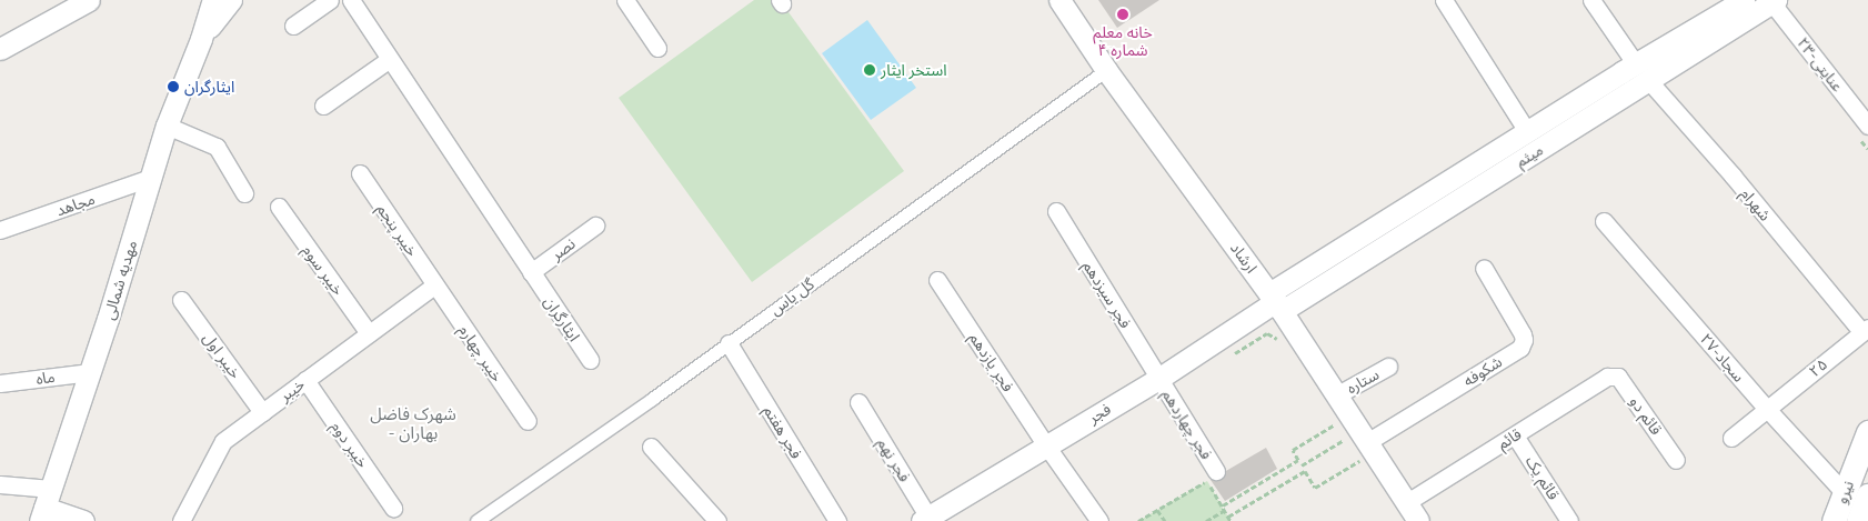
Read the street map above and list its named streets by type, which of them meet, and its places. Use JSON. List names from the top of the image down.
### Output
{
  "streets": {
    "main road": ["نیرو"],
    "street": [
      "۲۳-عنایتی",
      "میثم",
      "مجاهد",
      "شهرام",
      "خیبر پنجم",
      "نصر",
      "ارشاد",
      "خیبر سوم",
      "مهدیه شمالی",
      "فجر سیزدهم",
      "گل یاس",
      "ایثارگران",
      "خیبر چهارم",
      "خیبر اول",
      "۲۷-سجاد",
      "فجر یازدهم",
      "۲۵",
      "شکوفه",
      "ماه",
      "ستاره",
      "خیبر",
      "فجر",
      "قائم دو",
      "فجر چهاردهم",
      "فجر هفتم",
      "قائم",
      "خیبر دوم",
      "فجر نهم",
      "قائم یک"
    ]
  },
  "crossings": [
    ["۲۳-عنایتی", "میثم"],
    ["میثم", "شهرام"],
    ["میثم", "ارشاد"],
    ["میثم", "فجر"],
    ["مجاهد", "مهدیه شمالی"],
    ["شهرام", "۲۵"],
    ["خیبر پنجم", "خیبر چهارم"],
    ["خیبر پنجم", "خیبر"],
    ["نصر", "ایثارگران"],
    ["ارشاد", "گل یاس"],
    ["ارشاد", "شکوفه"],
    ["ارشاد", "ستاره"],
    ["ارشاد", "فجر"],
    ["ارشاد", "قائم"],
    ["خیبر سوم", "خیبر"],
    ["مهدیه شمالی", "ماه"],
    ["فجر سیزدهم", "فجر"],
    ["فجر سیزدهم", "فجر چهاردهم"],
    ["گل یاس", "فجر هفتم"],
    ["خیبر چهارم", "خیبر"],
    ["خیبر اول", "خیبر"],
    ["۲۷-سجاد", "۲۵"],
    ["۲۷-سجاد", "نیرو"],
    ["فجر یازدهم", "فجر"],
    ["خیبر", "خیبر دوم"],
    ["فجر", "فجر چهاردهم"],
    ["فجر", "فجر نهم"],
    ["قائم دو", "قائم"],
    ["قائم", "قائم یک"]
  ],
  "districts": ["شهرک فاضل - بهاران"],
  "places": ["خانه معلم شماره ۴", "استخر ایثار", "ایثارگران"]
}
